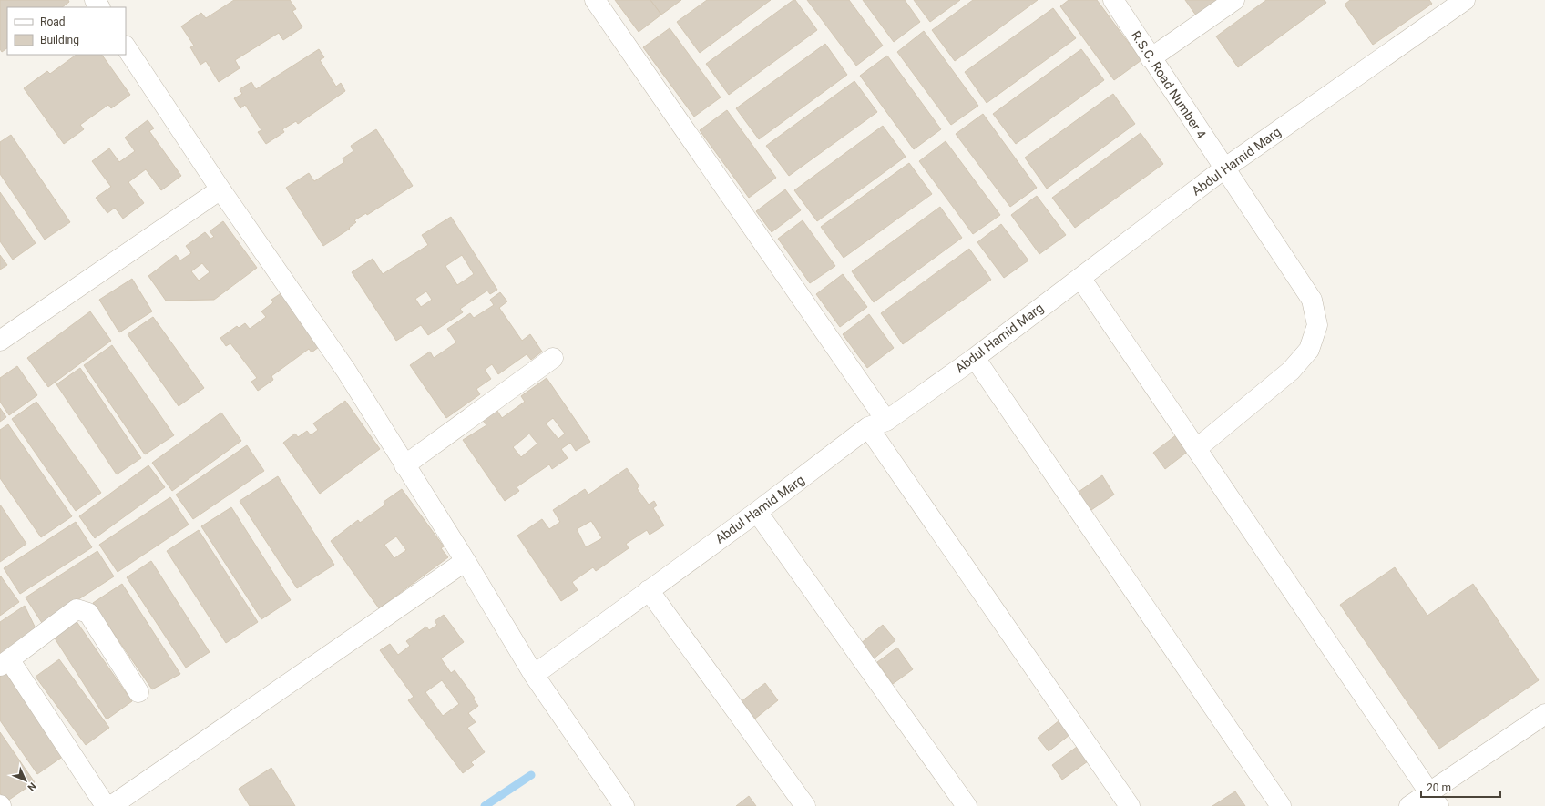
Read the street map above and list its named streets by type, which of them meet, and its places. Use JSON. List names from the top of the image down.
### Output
{
  "streets": {
    "street": ["R.S.C. Road Number 4", "Abdul Hamid Marg"]
  },
  "crossings": [
    ["R.S.C. Road Number 4", "Abdul Hamid Marg"]
  ],
  "legend": ["Road", "Building"],
  "scale_bar": "20 m",
  "north": "bottom right"
}
